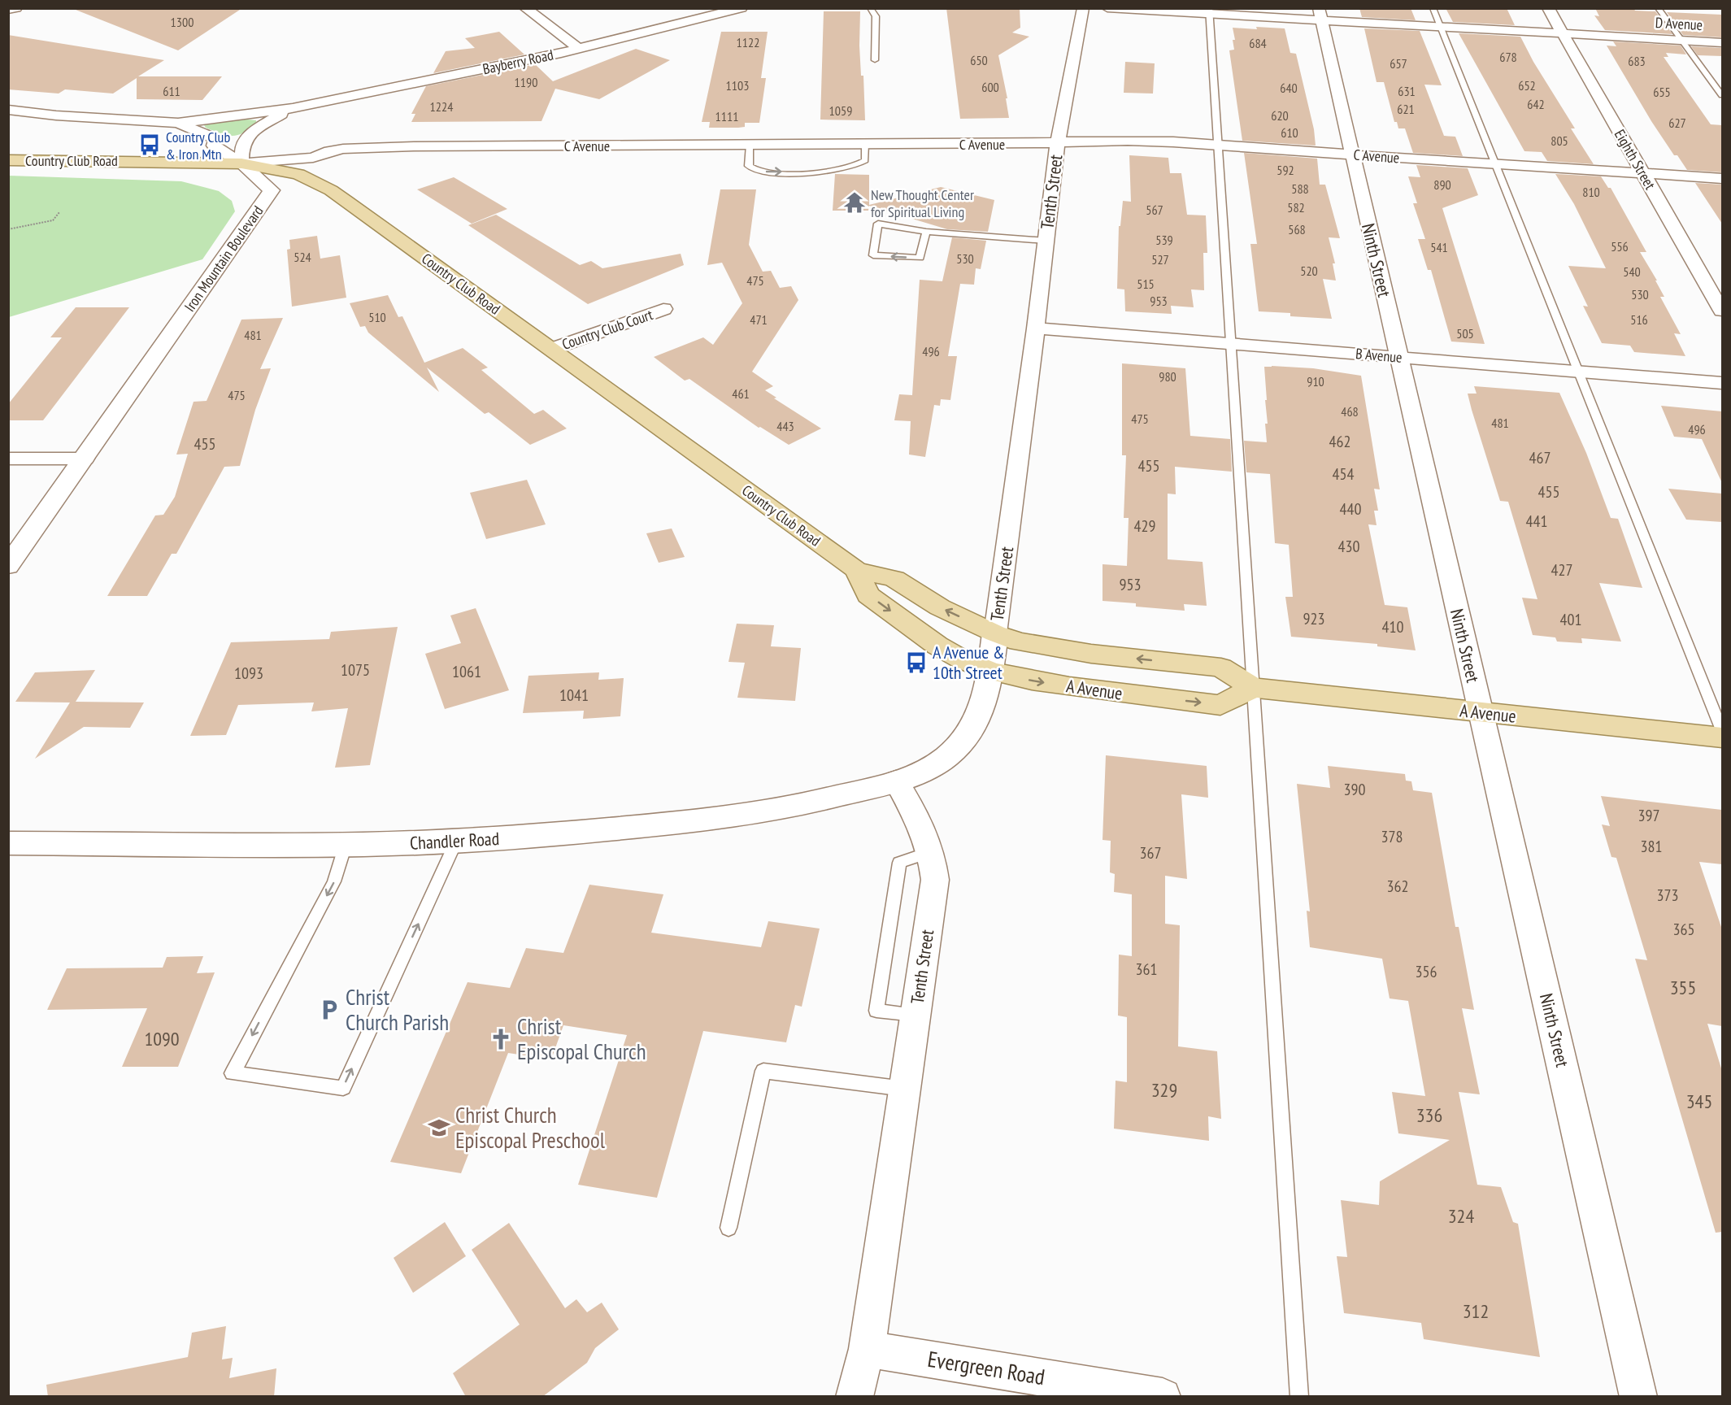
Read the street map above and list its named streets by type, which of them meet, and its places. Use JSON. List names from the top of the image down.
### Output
{
  "streets": {
    "main road": ["Country Club Road", "A Avenue"],
    "street": [
      "D Avenue",
      "Bayberry Road",
      "C Avenue",
      "Eighth Street",
      "Tenth Street",
      "Iron Mountain Boulevard",
      "Ninth Street",
      "Country Club Court",
      "B Avenue",
      "Chandler Road",
      "Evergreen Road"
    ]
  },
  "crossings": [
    ["D Avenue", "Eighth Street"],
    ["D Avenue", "Ninth Street"],
    ["Bayberry Road", "C Avenue"],
    ["Bayberry Road", "Country Club Road"],
    ["Bayberry Road", "Iron Mountain Boulevard"],
    ["C Avenue", "Eighth Street"],
    ["C Avenue", "Country Club Road"],
    ["C Avenue", "Tenth Street"],
    ["C Avenue", "Iron Mountain Boulevard"],
    ["C Avenue", "Ninth Street"],
    ["Country Club Road", "Tenth Street"],
    ["Country Club Road", "Iron Mountain Boulevard"],
    ["Country Club Road", "Country Club Court"],
    ["Country Club Road", "A Avenue"],
    ["Tenth Street", "B Avenue"],
    ["Tenth Street", "A Avenue"],
    ["Tenth Street", "Chandler Road"],
    ["Tenth Street", "Evergreen Road"],
    ["Ninth Street", "B Avenue"],
    ["Ninth Street", "A Avenue"]
  ],
  "places": {
    "bus stop": ["Country Club & Iron Mtn", "A Avenue & 10th Street"],
    "temple": ["New Thought Center for Spiritual Living"],
    "parking": ["Christ Church Parish"],
    "church": ["Christ Episcopal Church"],
    "school or university": ["Christ Church Episcopal Preschool"]
  },
  "house_numbers": [
    "1300",
    "1122",
    "684",
    "678",
    "650",
    "683",
    "657",
    "1190",
    "1103",
    "652",
    "600",
    "640",
    "611",
    "631",
    "655",
    "642",
    "1224",
    "621",
    "1059",
    "620",
    "1111",
    "627",
    "610",
    "805",
    "592",
    "890",
    "588",
    "810",
    "582",
    "567",
    "568",
    "539",
    "556",
    "541",
    "524",
    "530",
    "527",
    "520",
    "540",
    "475",
    "515",
    "530",
    "953",
    "510",
    "471",
    "516",
    "505",
    "481",
    "496",
    "980",
    "910",
    "461",
    "475",
    "468",
    "475",
    "481",
    "443",
    "496",
    "462",
    "455",
    "467",
    "455",
    "454",
    "455",
    "440",
    "441",
    "429",
    "430",
    "427",
    "953",
    "923",
    "401",
    "410",
    "1075",
    "1061",
    "1093",
    "1041",
    "390",
    "397",
    "378",
    "381",
    "367",
    "362",
    "373",
    "365",
    "361",
    "356",
    "355",
    "1090",
    "329",
    "345",
    "336",
    "324",
    "312"
  ]
}
